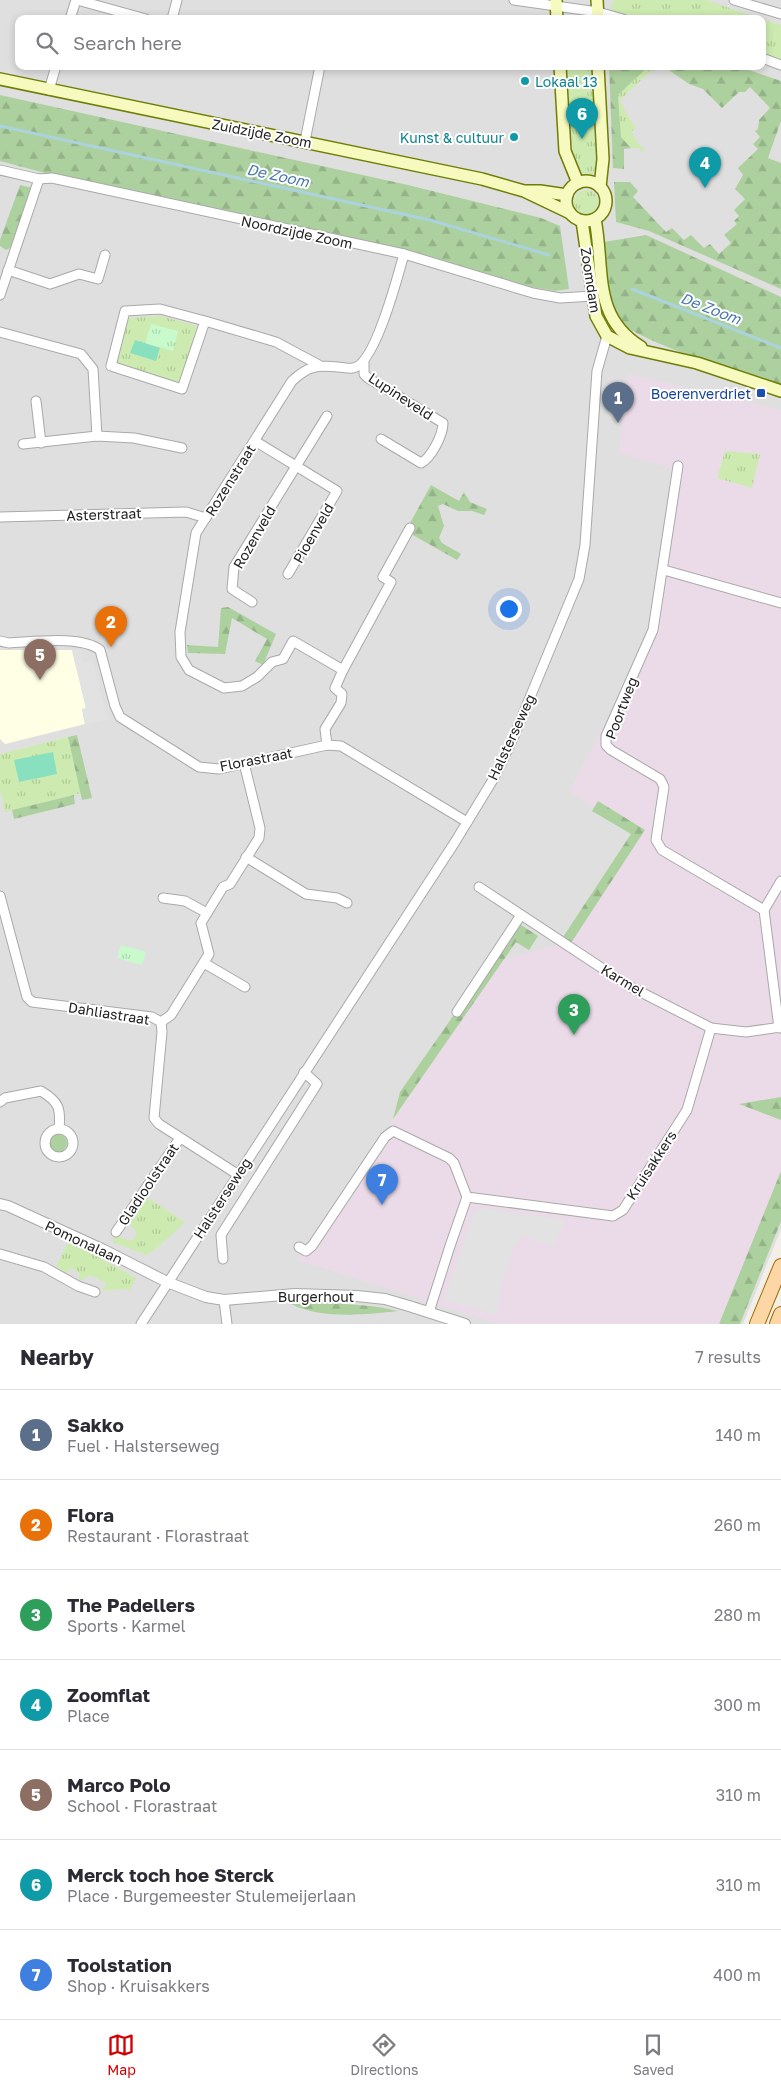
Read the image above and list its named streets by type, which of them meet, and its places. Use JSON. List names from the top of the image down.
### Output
{
  "streets": {
    "main road": ["Zuidzijde Zoom", "Zoomdam"],
    "street": [
      "Noordzijde Zoom",
      "Lupineveld",
      "Rozenstraat",
      "Asterstraat",
      "Pioenveld",
      "Rozenveld",
      "Poortweg",
      "Halsterseweg",
      "Florastraat",
      "Karmel",
      "Dahliastraat",
      "Kruisakkers",
      "Gladioolstraat",
      "Pomonalaan",
      "Burgerhout"
    ]
  },
  "crossings": [
    ["Zuidzijde Zoom", "Zoomdam"],
    ["Noordzijde Zoom", "Zoomdam"],
    ["Zoomdam", "Halsterseweg"],
    ["Rozenstraat", "Asterstraat"],
    ["Pioenveld", "Rozenveld"],
    ["Halsterseweg", "Florastraat"],
    ["Halsterseweg", "Dahliastraat"],
    ["Halsterseweg", "Pomonalaan"],
    ["Halsterseweg", "Burgerhout"],
    ["Karmel", "Kruisakkers"],
    ["Dahliastraat", "Gladioolstraat"],
    ["Pomonalaan", "Burgerhout"]
  ],
  "water": ["De Zoom"],
  "places": {
    "other": ["Lokaal 13", "Kunst & cultuur"],
    "transit": ["Boerenverdriet"]
  },
  "page": {
    "search": "Search here",
    "pins": [
      "6",
      "4",
      "1",
      "2",
      "5",
      "3",
      "7"
    ],
    "heading": ["Nearby", "7 results"],
    "list": [
      {
        "mark": "1",
        "name": "Sakko",
        "note": "Fuel · Halsterseweg",
        "value": "140 m"
      },
      {
        "mark": "2",
        "name": "Flora",
        "note": "Restaurant · Florastraat",
        "value": "260 m"
      },
      {
        "mark": "3",
        "name": "The Padellers",
        "note": "Sports · Karmel",
        "value": "280 m"
      },
      {
        "mark": "4",
        "name": "Zoomflat",
        "note": "Place",
        "value": "300 m"
      },
      {
        "mark": "5",
        "name": "Marco Polo",
        "note": "School · Florastraat",
        "value": "310 m"
      },
      {
        "mark": "6",
        "name": "Merck toch hoe Sterck",
        "note": "Place · Burgemeester Stulemeijerlaan",
        "value": "310 m"
      },
      {
        "mark": "7",
        "name": "Toolstation",
        "note": "Shop · Kruisakkers",
        "value": "400 m"
      }
    ],
    "nav": ["Map", "Directions", "Saved"]
  }
}
